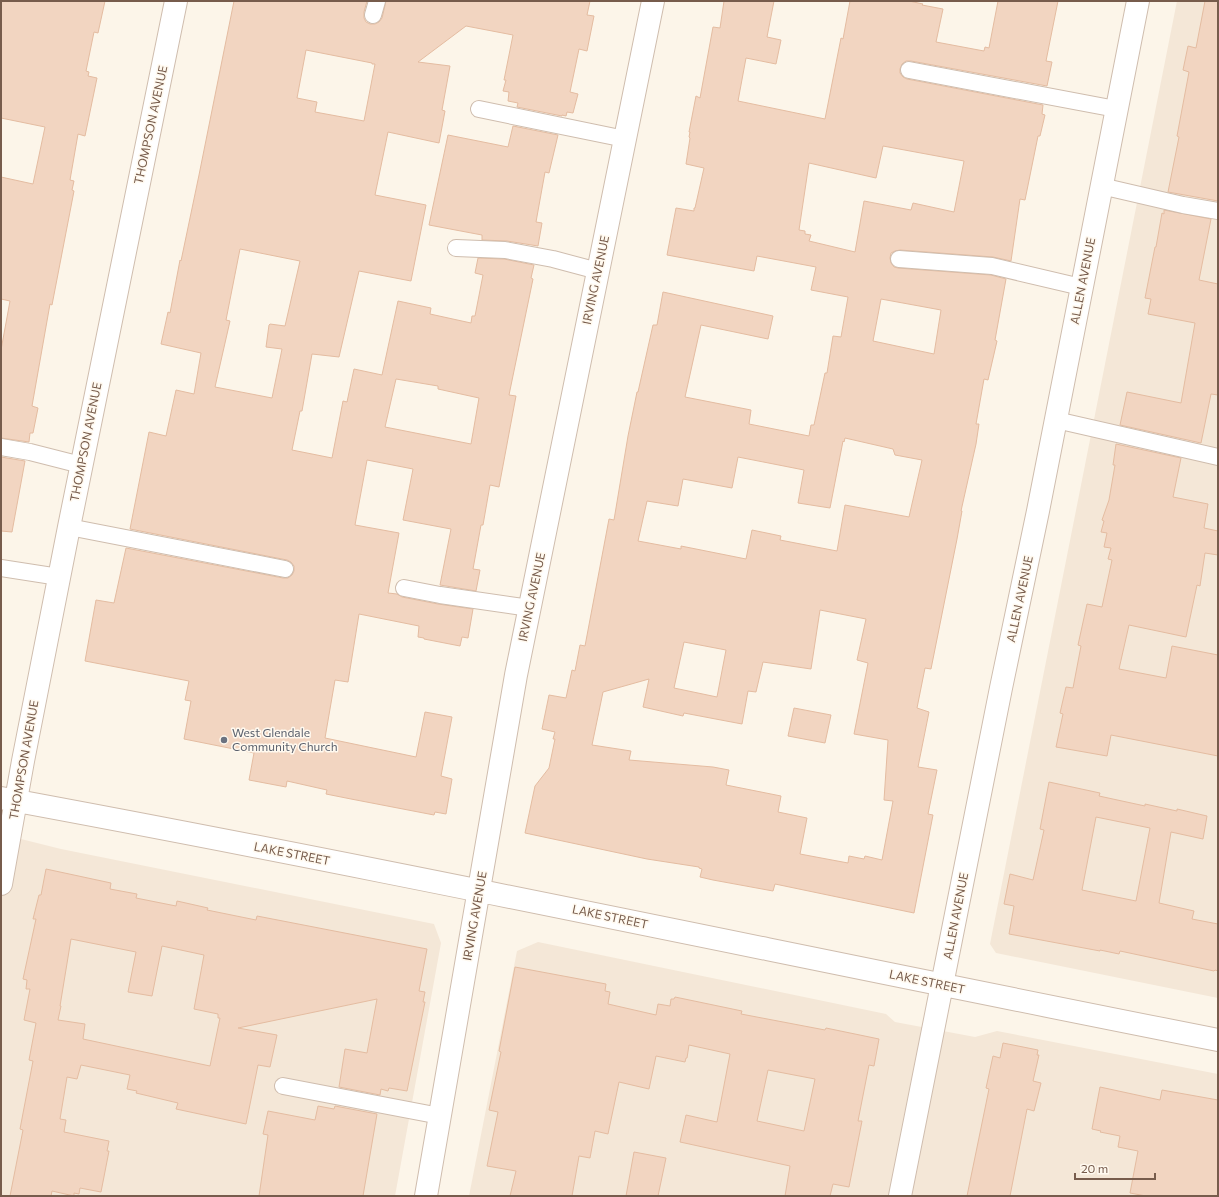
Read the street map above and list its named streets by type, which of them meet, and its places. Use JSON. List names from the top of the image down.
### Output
{
  "streets": {
    "street": [
      "THOMPSON AVENUE",
      "IRVING AVENUE",
      "ALLEN AVENUE",
      "LAKE STREET"
    ]
  },
  "crossings": [
    ["THOMPSON AVENUE", "LAKE STREET"],
    ["IRVING AVENUE", "LAKE STREET"],
    ["ALLEN AVENUE", "LAKE STREET"]
  ],
  "places": ["West Glendale Community Church"],
  "scale_bar": "20 m"
}
